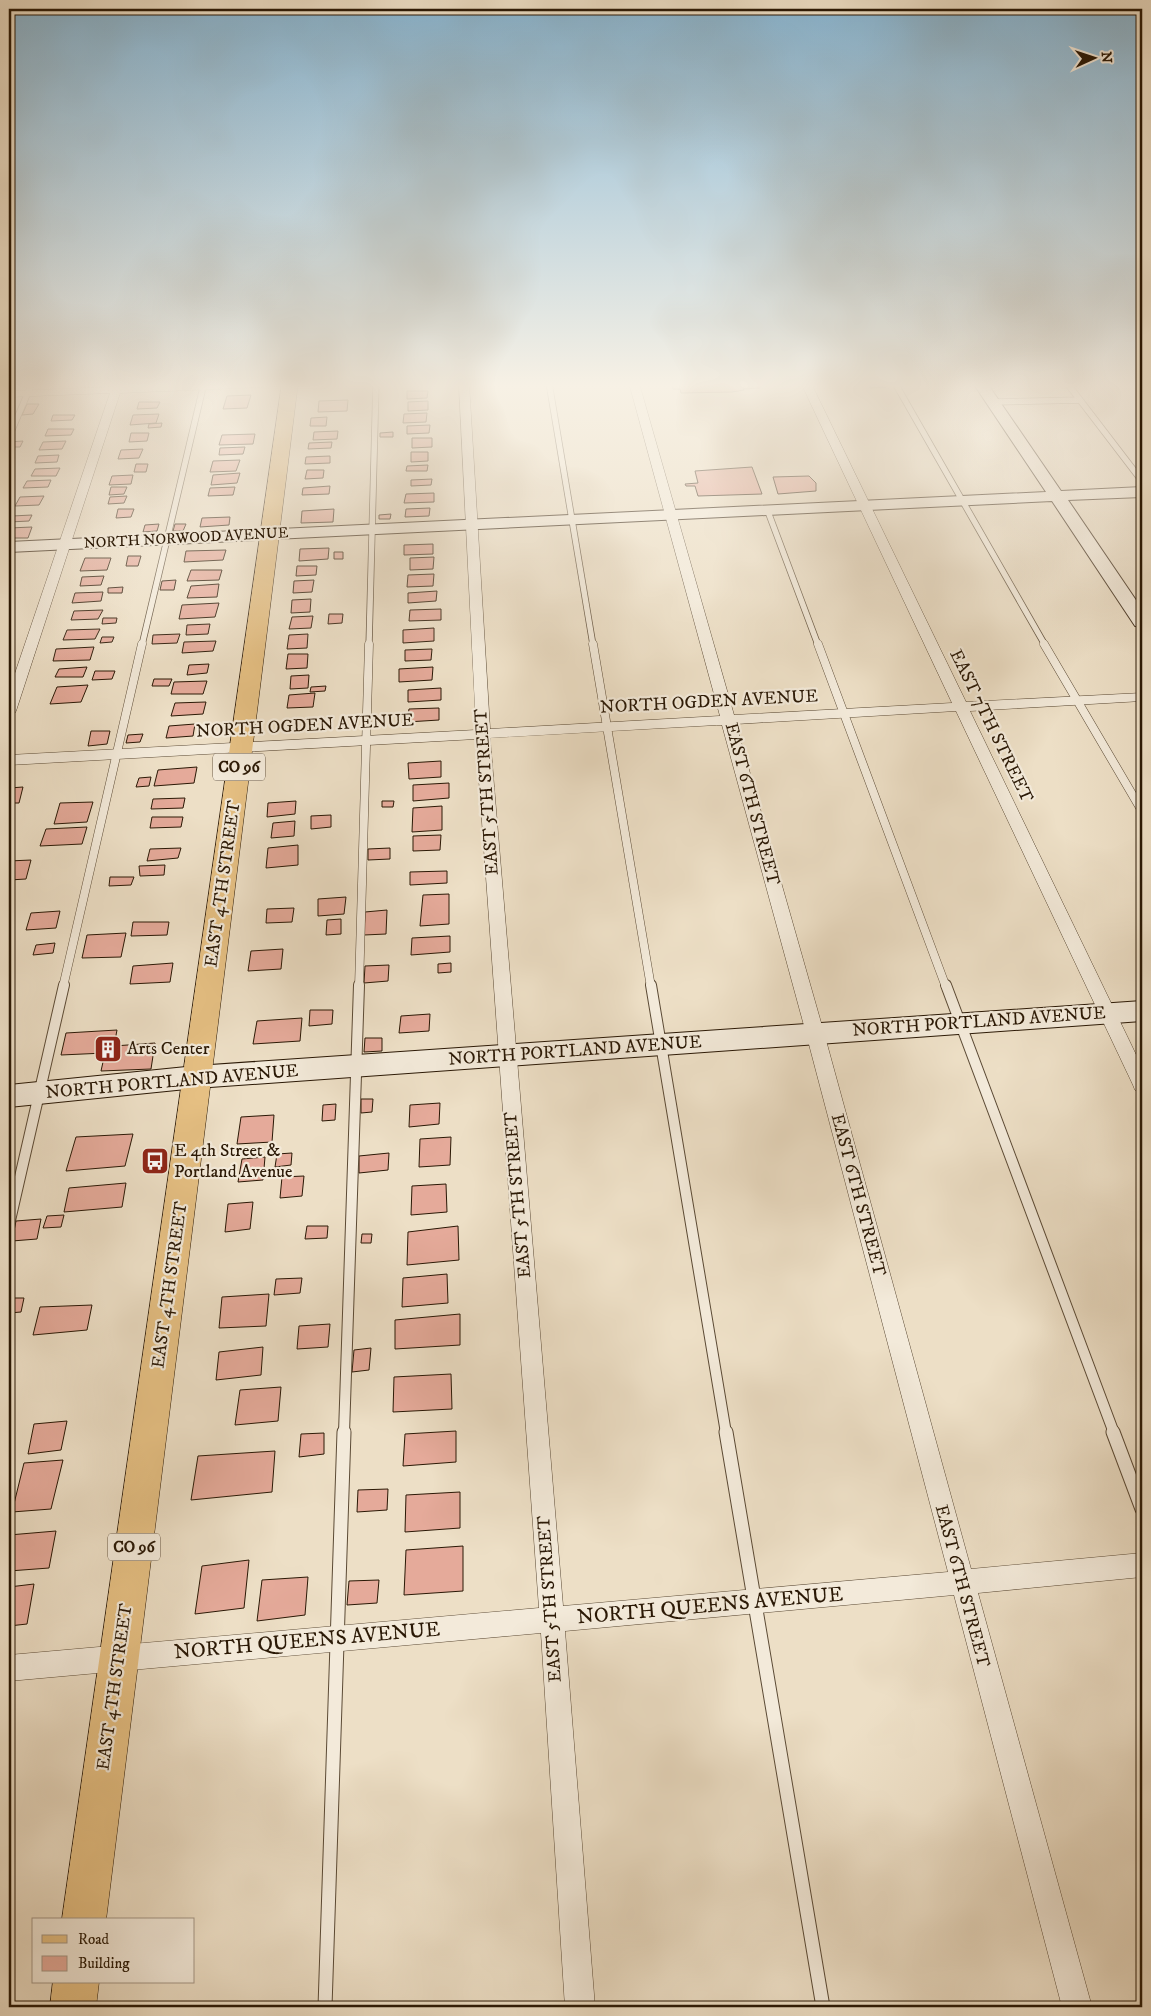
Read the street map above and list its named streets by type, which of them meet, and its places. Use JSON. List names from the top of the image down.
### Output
{
  "streets": {
    "main road": ["CO 96", "EAST 4TH STREET"],
    "street": [
      "NORTH NORWOOD AVENUE",
      "NORTH OGDEN AVENUE",
      "EAST 7TH STREET",
      "EAST 5TH STREET",
      "EAST 6TH STREET",
      "NORTH PORTLAND AVENUE",
      "NORTH QUEENS AVENUE"
    ]
  },
  "crossings": [
    ["NORTH NORWOOD AVENUE", "EAST 7TH STREET"],
    ["NORTH NORWOOD AVENUE", "EAST 5TH STREET"],
    ["NORTH NORWOOD AVENUE", "EAST 6TH STREET"],
    ["NORTH NORWOOD AVENUE", "EAST 4TH STREET"],
    ["NORTH OGDEN AVENUE", "EAST 7TH STREET"],
    ["NORTH OGDEN AVENUE", "EAST 5TH STREET"],
    ["NORTH OGDEN AVENUE", "EAST 6TH STREET"],
    ["NORTH OGDEN AVENUE", "EAST 4TH STREET"],
    ["EAST 7TH STREET", "NORTH PORTLAND AVENUE"],
    ["EAST 5TH STREET", "NORTH PORTLAND AVENUE"],
    ["EAST 5TH STREET", "NORTH QUEENS AVENUE"],
    ["EAST 6TH STREET", "NORTH PORTLAND AVENUE"],
    ["EAST 6TH STREET", "NORTH QUEENS AVENUE"],
    ["EAST 4TH STREET", "NORTH PORTLAND AVENUE"],
    ["EAST 4TH STREET", "NORTH QUEENS AVENUE"]
  ],
  "places": {
    "building": ["Arts Center"],
    "bus stop": ["E 4th Street & Portland Avenue"]
  },
  "legend": ["Road", "Building"],
  "north": "right"
}
